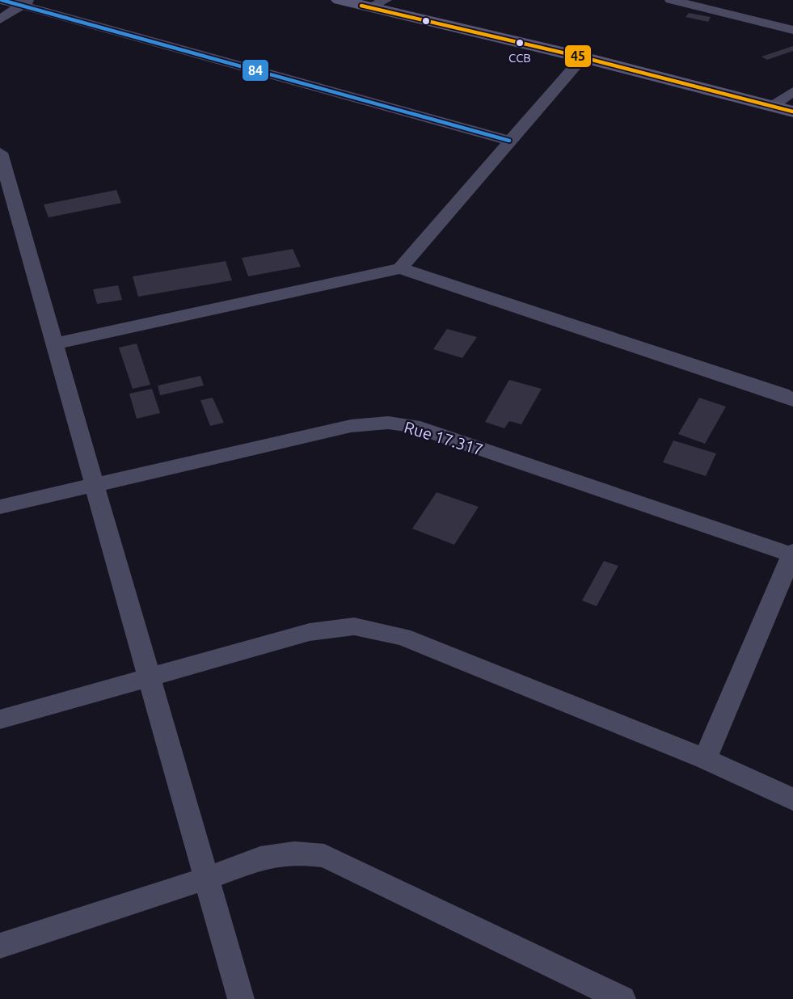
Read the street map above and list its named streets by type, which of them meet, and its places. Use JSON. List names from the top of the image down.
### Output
{
  "streets": {
    "street": ["Rue 17.317"]
  },
  "places": ["CCB"],
  "lines": ["transit line 84", "transit line 45"]
}
